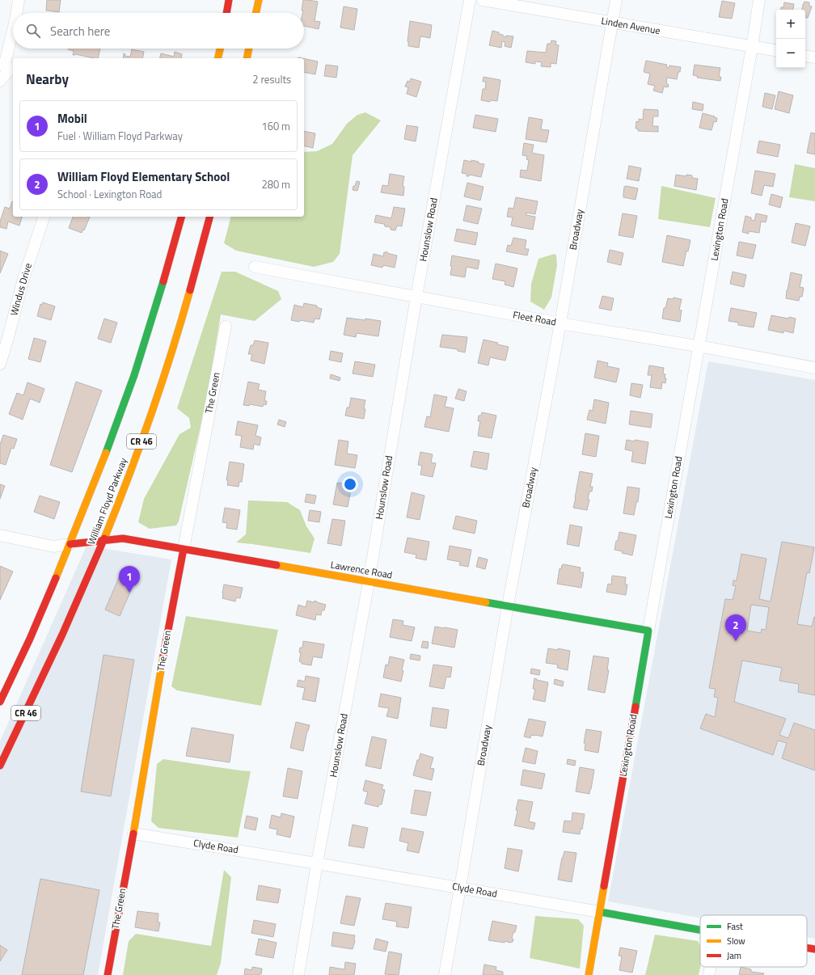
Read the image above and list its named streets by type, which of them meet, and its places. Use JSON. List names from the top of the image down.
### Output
{
  "streets": {
    "main road": [
      "Lexington Road",
      "The Green",
      "CR 46",
      "William Floyd Parkway",
      "Lawrence Road",
      "Clyde Road"
    ],
    "street": [
      "Linden Avenue",
      "Hounslow Road",
      "Broadway",
      "Windus Drive",
      "Fleet Road"
    ]
  },
  "crossings": [
    ["Linden Avenue", "Broadway"],
    ["Linden Avenue", "Lexington Road"],
    ["Hounslow Road", "Fleet Road"],
    ["Hounslow Road", "Lawrence Road"],
    ["Hounslow Road", "Clyde Road"],
    ["Broadway", "Fleet Road"],
    ["Broadway", "Lawrence Road"],
    ["Broadway", "Clyde Road"],
    ["Lexington Road", "Fleet Road"],
    ["Lexington Road", "Lawrence Road"],
    ["Lexington Road", "Clyde Road"],
    ["The Green", "Lawrence Road"],
    ["The Green", "Clyde Road"],
    ["William Floyd Parkway", "Lawrence Road"]
  ],
  "legend": ["Fast", "Slow", "Jam"],
  "page": {
    "map_buttons": ["+", "−"],
    "search": "Search here",
    "heading": ["Nearby", "2 results"],
    "list": [
      {
        "mark": "1",
        "name": "Mobil",
        "note": "Fuel · William Floyd Parkway",
        "value": "160 m"
      },
      {
        "mark": "2",
        "name": "William Floyd Elementary School",
        "note": "School · Lexington Road",
        "value": "280 m"
      }
    ],
    "pins": ["1", "2"]
  }
}
